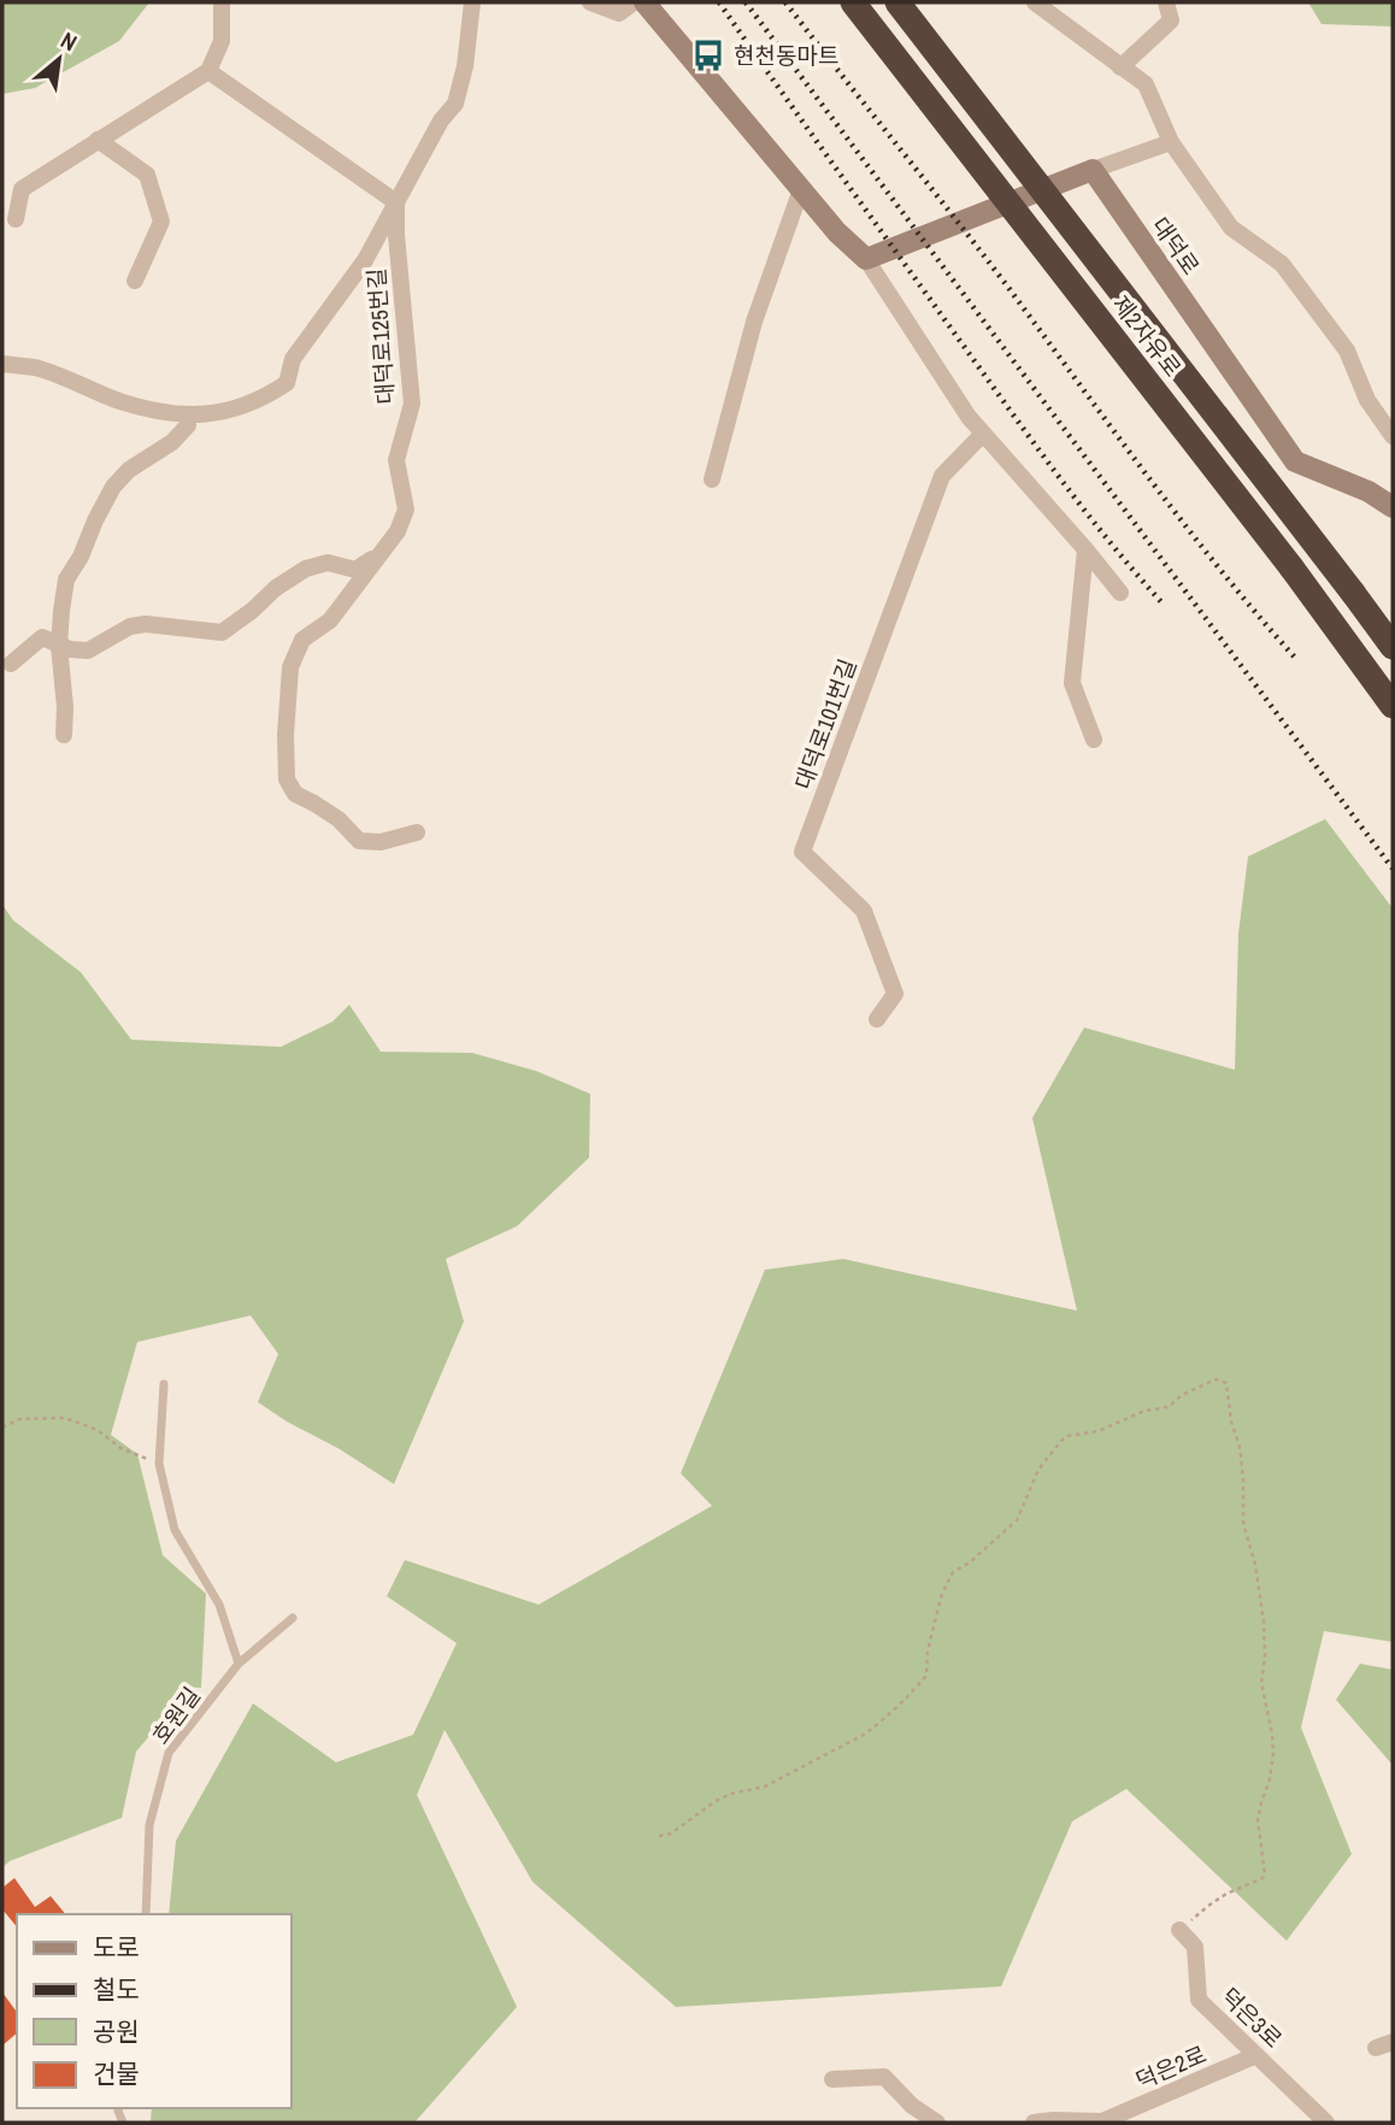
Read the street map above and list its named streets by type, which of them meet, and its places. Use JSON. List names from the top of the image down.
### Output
{
  "streets": {
    "highway": ["제2자유로"],
    "street": [
      "대덕로",
      "대덕로125번길",
      "대덕로101번길",
      "덕은3로",
      "덕은2로"
    ],
    "lane": ["호원길"]
  },
  "crossings": [
    ["덕은3로", "덕은2로"]
  ],
  "places": {
    "bus stop": ["현천동마트"]
  },
  "legend": [
    "도로",
    "철도",
    "공원",
    "건물"
  ],
  "north": "top right"
}
